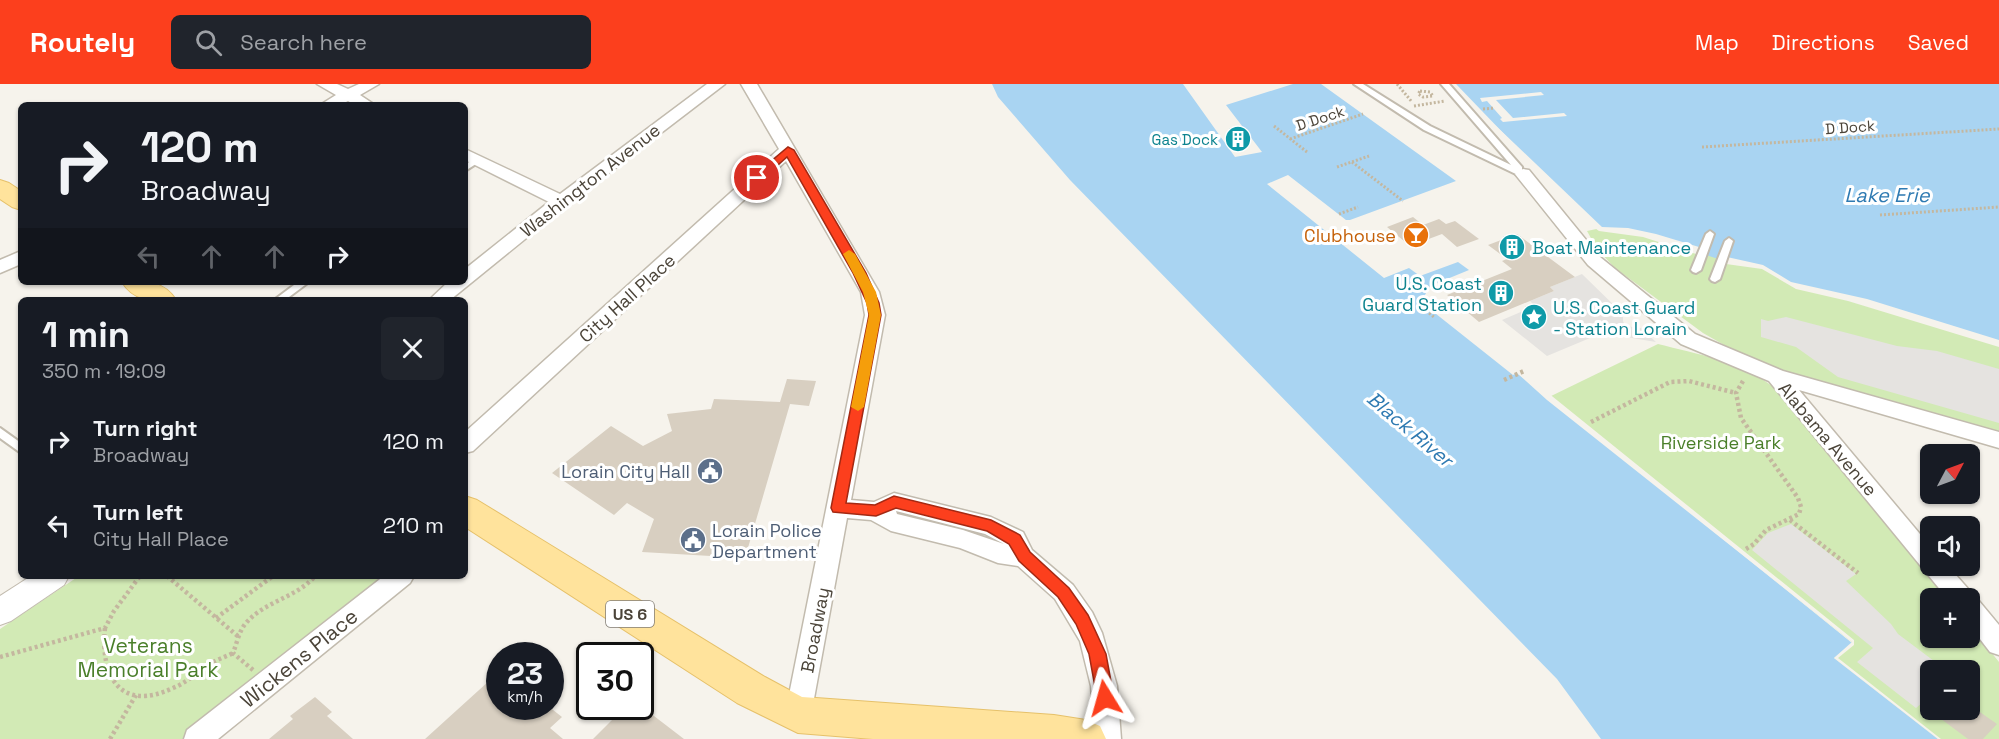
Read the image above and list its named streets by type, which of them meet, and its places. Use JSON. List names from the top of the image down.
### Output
{
  "streets": {
    "main road": ["US 6"],
    "street": [
      "Washington Avenue",
      "City Hall Place",
      "Alabama Avenue",
      "Broadway",
      "Wickens Place"
    ],
    "path": ["D Dock"]
  },
  "crossings": [
    ["City Hall Place", "Broadway"],
    ["US 6", "Broadway"]
  ],
  "water": ["Lake Erie", "Black River"],
  "parks": ["Riverside Park", "Veterans Memorial Park"],
  "places": {
    "building": ["Gas Dock", "Boat Maintenance", "U.S. Coast Guard Station"],
    "bar": ["Clubhouse"],
    "place": ["U.S. Coast Guard - Station Lorain"],
    "public building": ["Lorain City Hall", "Lorain Police Department"]
  },
  "north": "top right",
  "page": {
    "header": "Routely",
    "search": "Search here",
    "nav": ["Map", "Directions", "Saved"],
    "turn": ["120 m", "Broadway"],
    "heading": ["1 min", "350 m · 19:09"],
    "list": [
      {
        "name": "Turn right",
        "note": "Broadway",
        "value": "120 m"
      },
      {
        "name": "Turn left",
        "note": "City Hall Place",
        "value": "210 m"
      }
    ],
    "map_buttons": ["+", "−"],
    "speed": "23 km/h",
    "limit": "30"
  }
}
